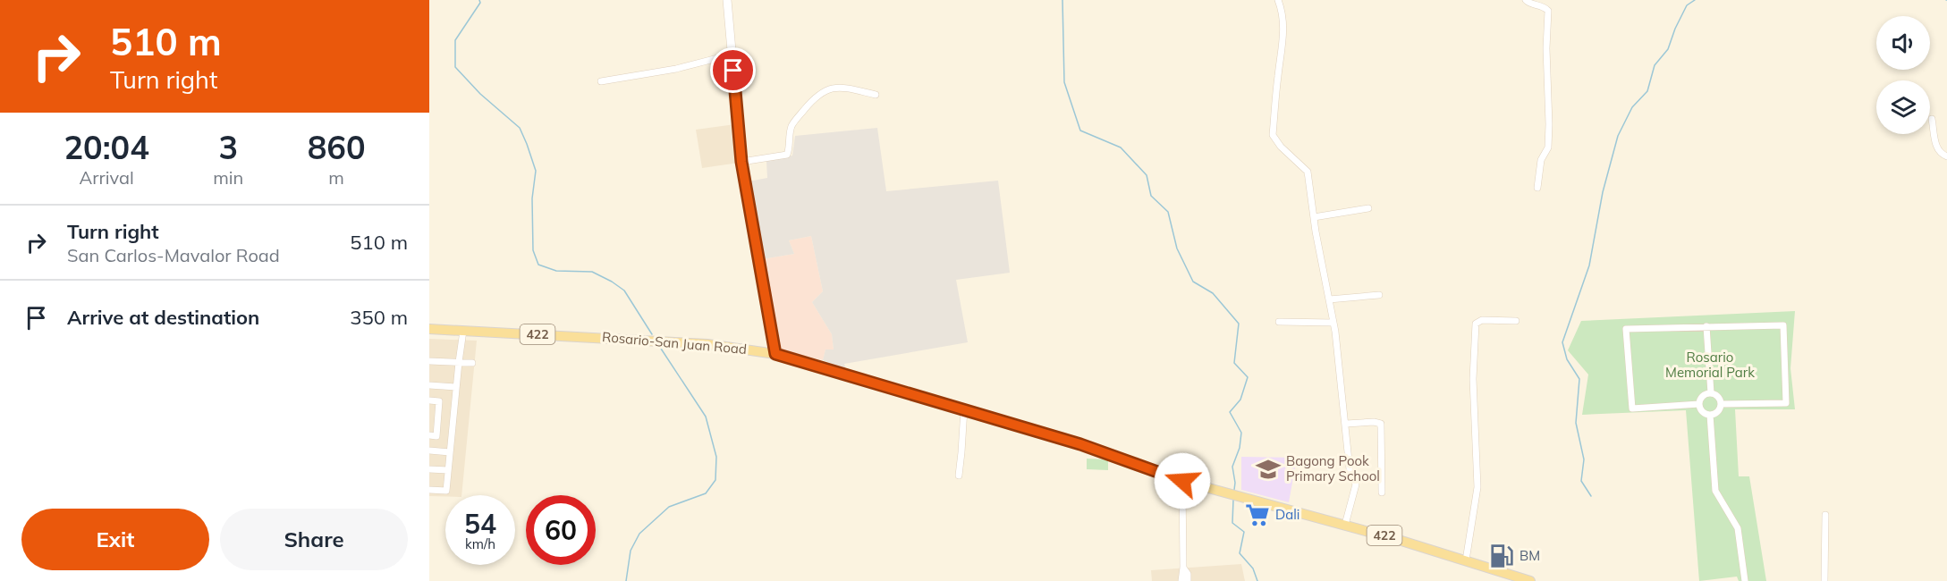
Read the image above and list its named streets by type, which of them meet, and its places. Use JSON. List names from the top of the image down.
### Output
{
  "streets": {
    "main road": ["422", "Rosario-San Juan Road"]
  },
  "parks": ["Rosario Memorial Park"],
  "places": {
    "school or university": ["Bagong Pook Primary School"],
    "supermarket": ["Dali"],
    "fuel station": ["BM"]
  },
  "page": {
    "turn": ["510 m", "Turn right"],
    "eta": [
      "20:04",
      "Arrival",
      "3",
      "min",
      "860",
      "m"
    ],
    "list": [
      {
        "name": "Turn right",
        "note": "San Carlos-Mavalor Road",
        "value": "510 m"
      },
      {
        "name": "Arrive at destination",
        "value": "350 m"
      }
    ],
    "speed": "54 km/h",
    "limit": "60",
    "buttons": ["Exit", "Share"]
  }
}
